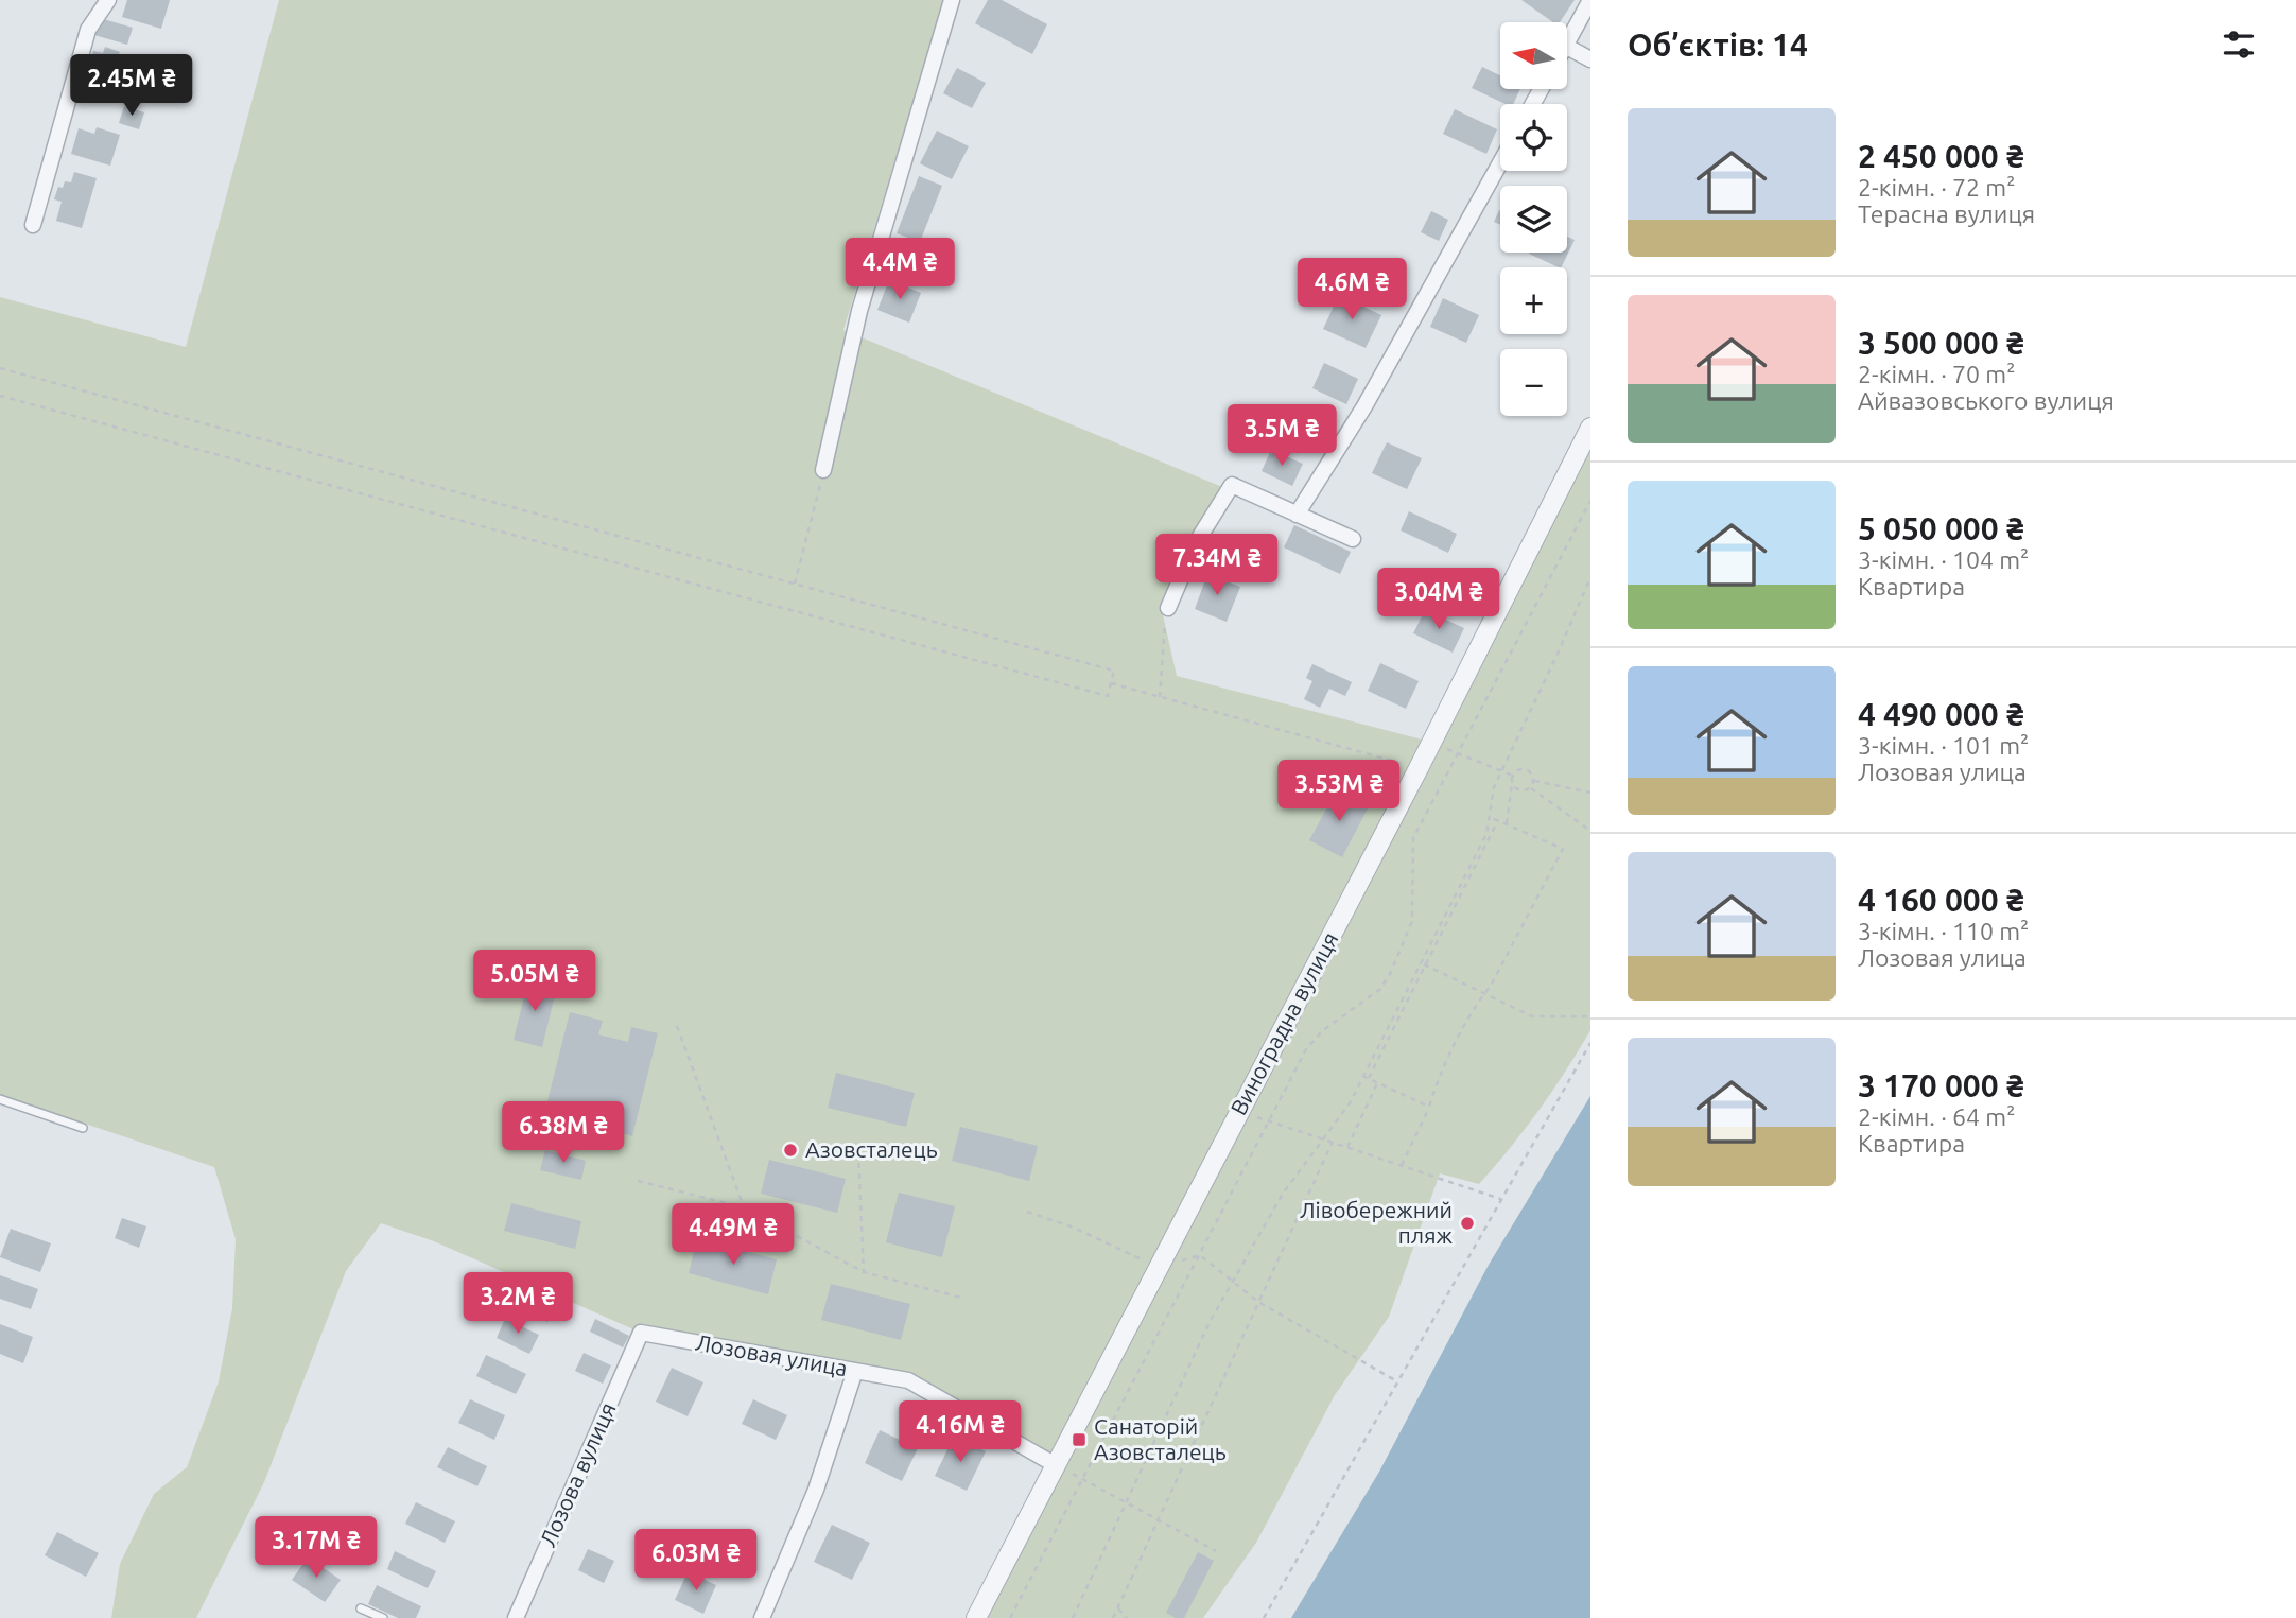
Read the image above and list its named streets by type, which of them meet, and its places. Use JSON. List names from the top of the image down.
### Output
{
  "streets": {
    "street": ["Виноградна вулиця", "Лозовая улица", "Лозова вулиця"]
  },
  "crossings": [
    ["Виноградна вулиця", "Лозовая улица"],
    ["Лозовая улица", "Лозова вулиця"]
  ],
  "places": {
    "other": ["Азовсталець", "Лівобережний пляж"],
    "transit": ["Санаторій Азовсталець"]
  },
  "north": "left",
  "page": {
    "heading": "Об’єктів: 14",
    "map_buttons": ["+", "−"],
    "price": [
      "2.45M ₴",
      "4.4M ₴",
      "4.6M ₴",
      "3.5M ₴",
      "7.34M ₴",
      "3.04M ₴",
      "3.53M ₴",
      "5.05M ₴",
      "6.38M ₴",
      "4.49M ₴",
      "3.2M ₴",
      "4.16M ₴",
      "3.17M ₴",
      "6.03M ₴"
    ],
    "list": [
      {
        "name": "2 450 000 ₴",
        "note": "2-кімн. · 72 m² · Терасна вулиця"
      },
      {
        "name": "3 500 000 ₴",
        "note": "2-кімн. · 70 m² · Айвазовського вулиця"
      },
      {
        "name": "5 050 000 ₴",
        "note": "3-кімн. · 104 m² · Квартира"
      },
      {
        "name": "4 490 000 ₴",
        "note": "3-кімн. · 101 m² · Лозовая улица"
      },
      {
        "name": "4 160 000 ₴",
        "note": "3-кімн. · 110 m² · Лозовая улица"
      },
      {
        "name": "3 170 000 ₴",
        "note": "2-кімн. · 64 m² · Квартира"
      }
    ]
  }
}
